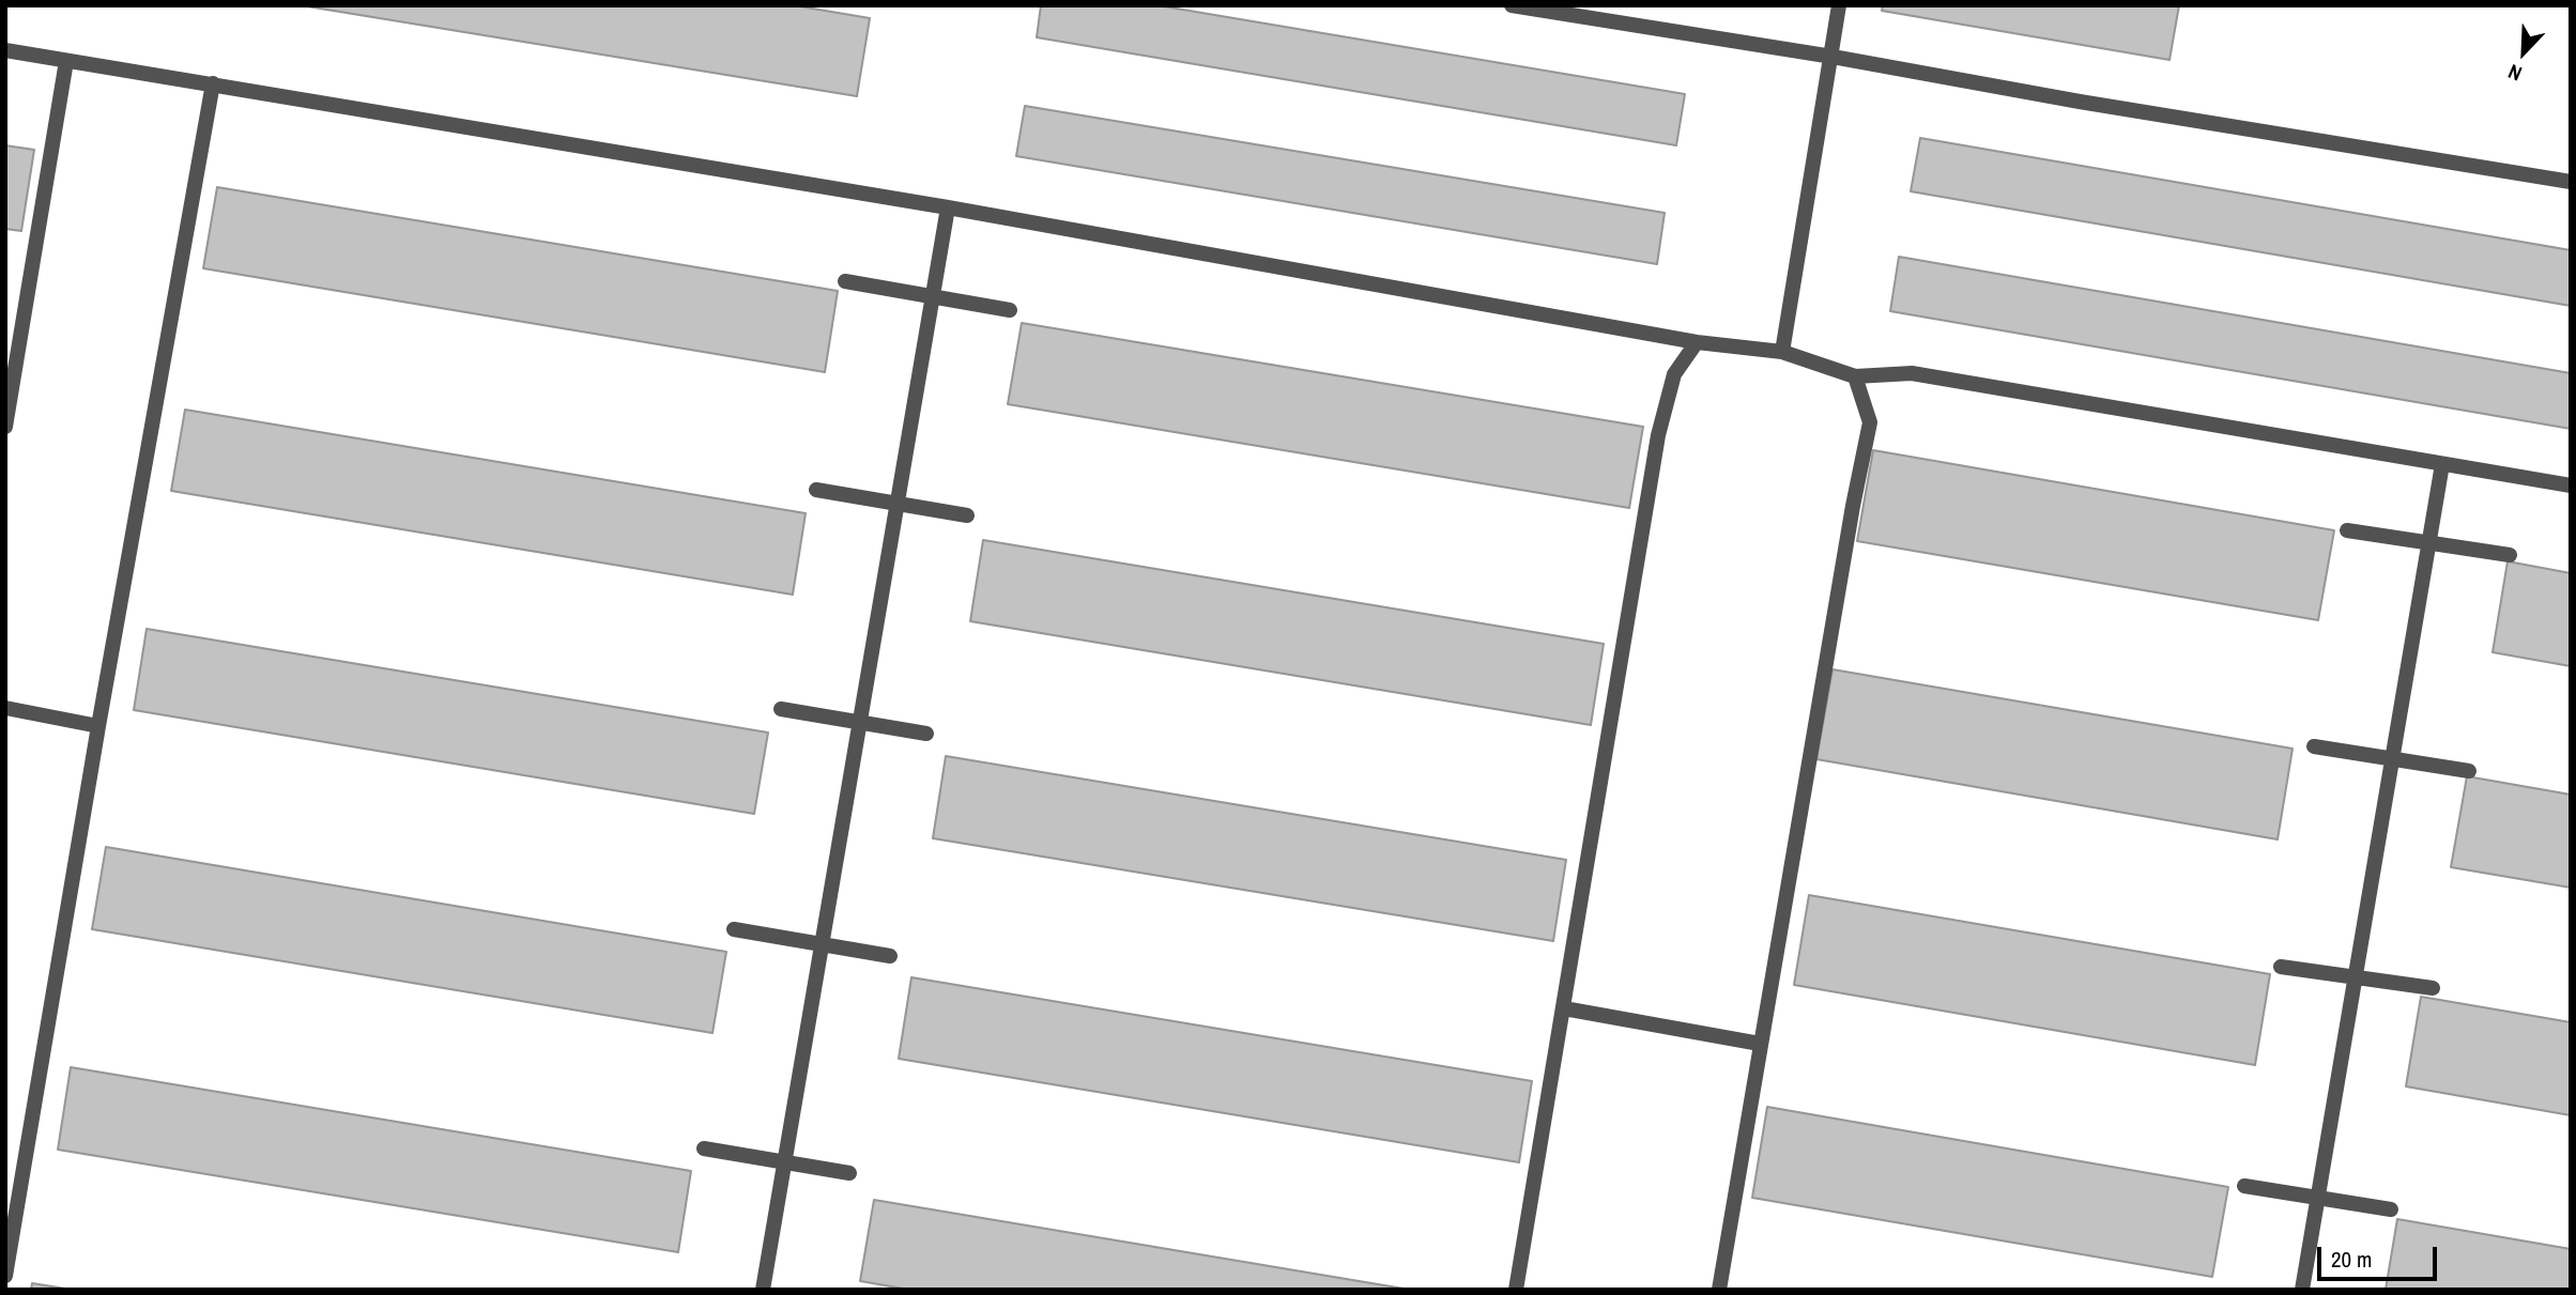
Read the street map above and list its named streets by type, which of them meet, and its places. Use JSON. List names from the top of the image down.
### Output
{
  "scale_bar": "20 m",
  "north": "bottom left"
}
